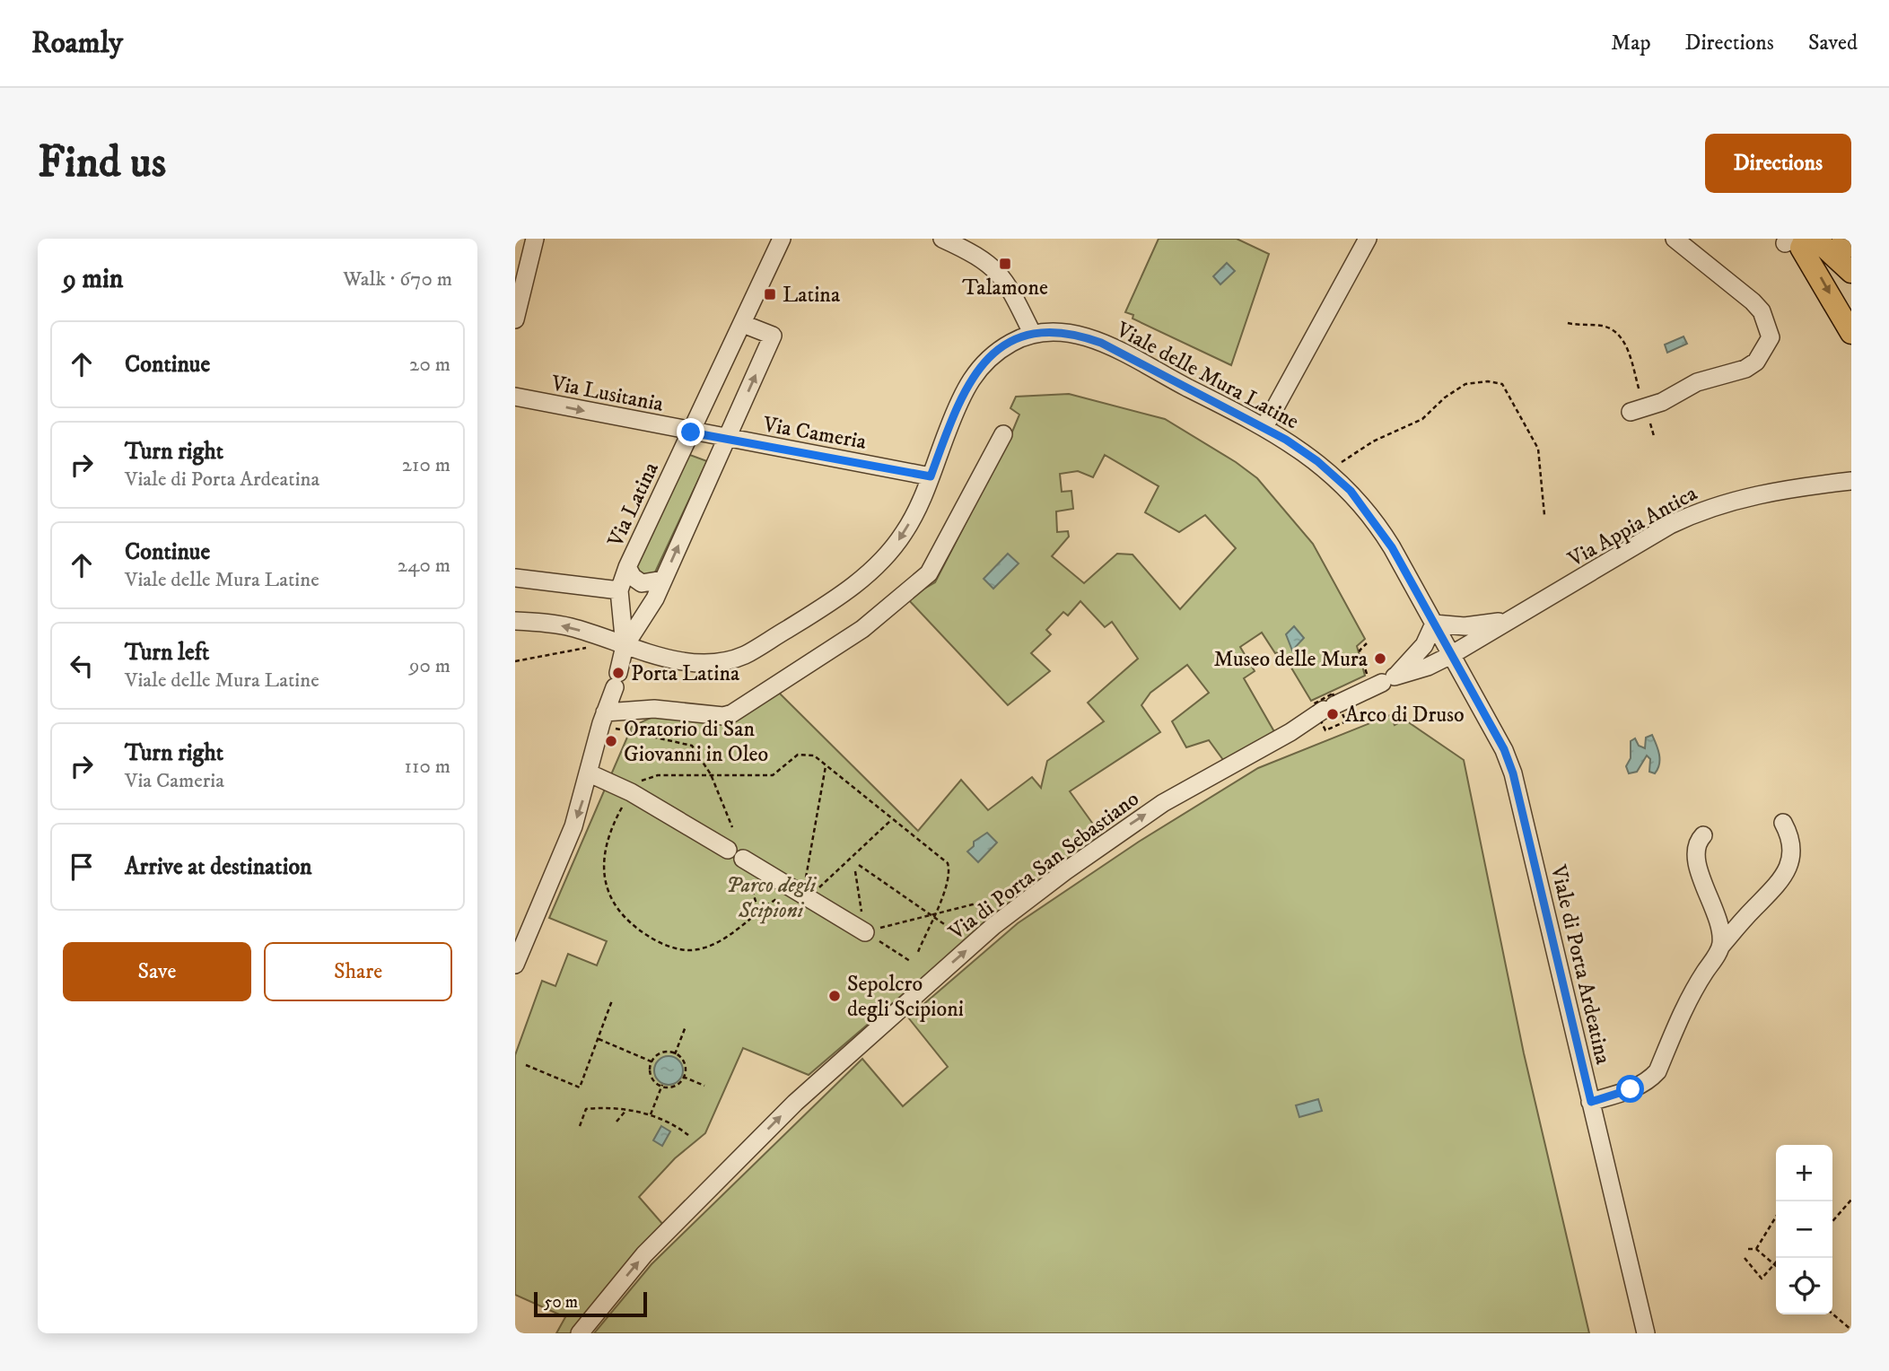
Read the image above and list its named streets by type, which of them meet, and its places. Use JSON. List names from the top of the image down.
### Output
{
  "streets": {
    "street": [
      "Viale delle Mura Latine",
      "Via Lusitania",
      "Via Cameria",
      "Via Latina",
      "Via Appia Antica",
      "Via di Porta San Sebastiano",
      "Viale di Porta Ardeatina"
    ]
  },
  "crossings": [
    ["Viale delle Mura Latine", "Via Cameria"],
    ["Viale delle Mura Latine", "Via Latina"],
    ["Viale delle Mura Latine", "Via Appia Antica"],
    ["Viale delle Mura Latine", "Via di Porta San Sebastiano"],
    ["Viale delle Mura Latine", "Viale di Porta Ardeatina"],
    ["Via Lusitania", "Via Cameria"],
    ["Via Lusitania", "Via Latina"],
    ["Via Cameria", "Via Latina"],
    ["Via Appia Antica", "Via di Porta San Sebastiano"],
    ["Via Appia Antica", "Viale di Porta Ardeatina"],
    ["Via di Porta San Sebastiano", "Viale di Porta Ardeatina"]
  ],
  "one_way": ["Viale delle Mura Latine", "Via Lusitania", "Via di Porta San Sebastiano"],
  "parks": ["Parco degli Scipioni"],
  "places": {
    "transit": ["Talamone", "Latina"],
    "other": [
      "Museo delle Mura",
      "Porta Latina",
      "Arco di Druso",
      "Oratorio di San Giovanni in Oleo",
      "Sepolcro degli Scipioni"
    ]
  },
  "scale_bar": "50 m",
  "page": {
    "header": "Roamly",
    "nav": ["Map", "Directions", "Saved"],
    "buttons": [
      "Directions",
      ["Save", "Share"]
    ],
    "title": "Find us",
    "heading": ["9 min", "Walk · 670 m"],
    "list": [
      ["Continue", "20 m"],
      ["Turn right", "Viale di Porta Ardeatina", "210 m"],
      ["Continue", "Viale delle Mura Latine", "240 m"],
      ["Turn left", "Viale delle Mura Latine", "90 m"],
      ["Turn right", "Via Cameria", "110 m"],
      "Arrive at destination"
    ],
    "map_buttons": ["+", "−"],
    "scale": "50 m"
  }
}
